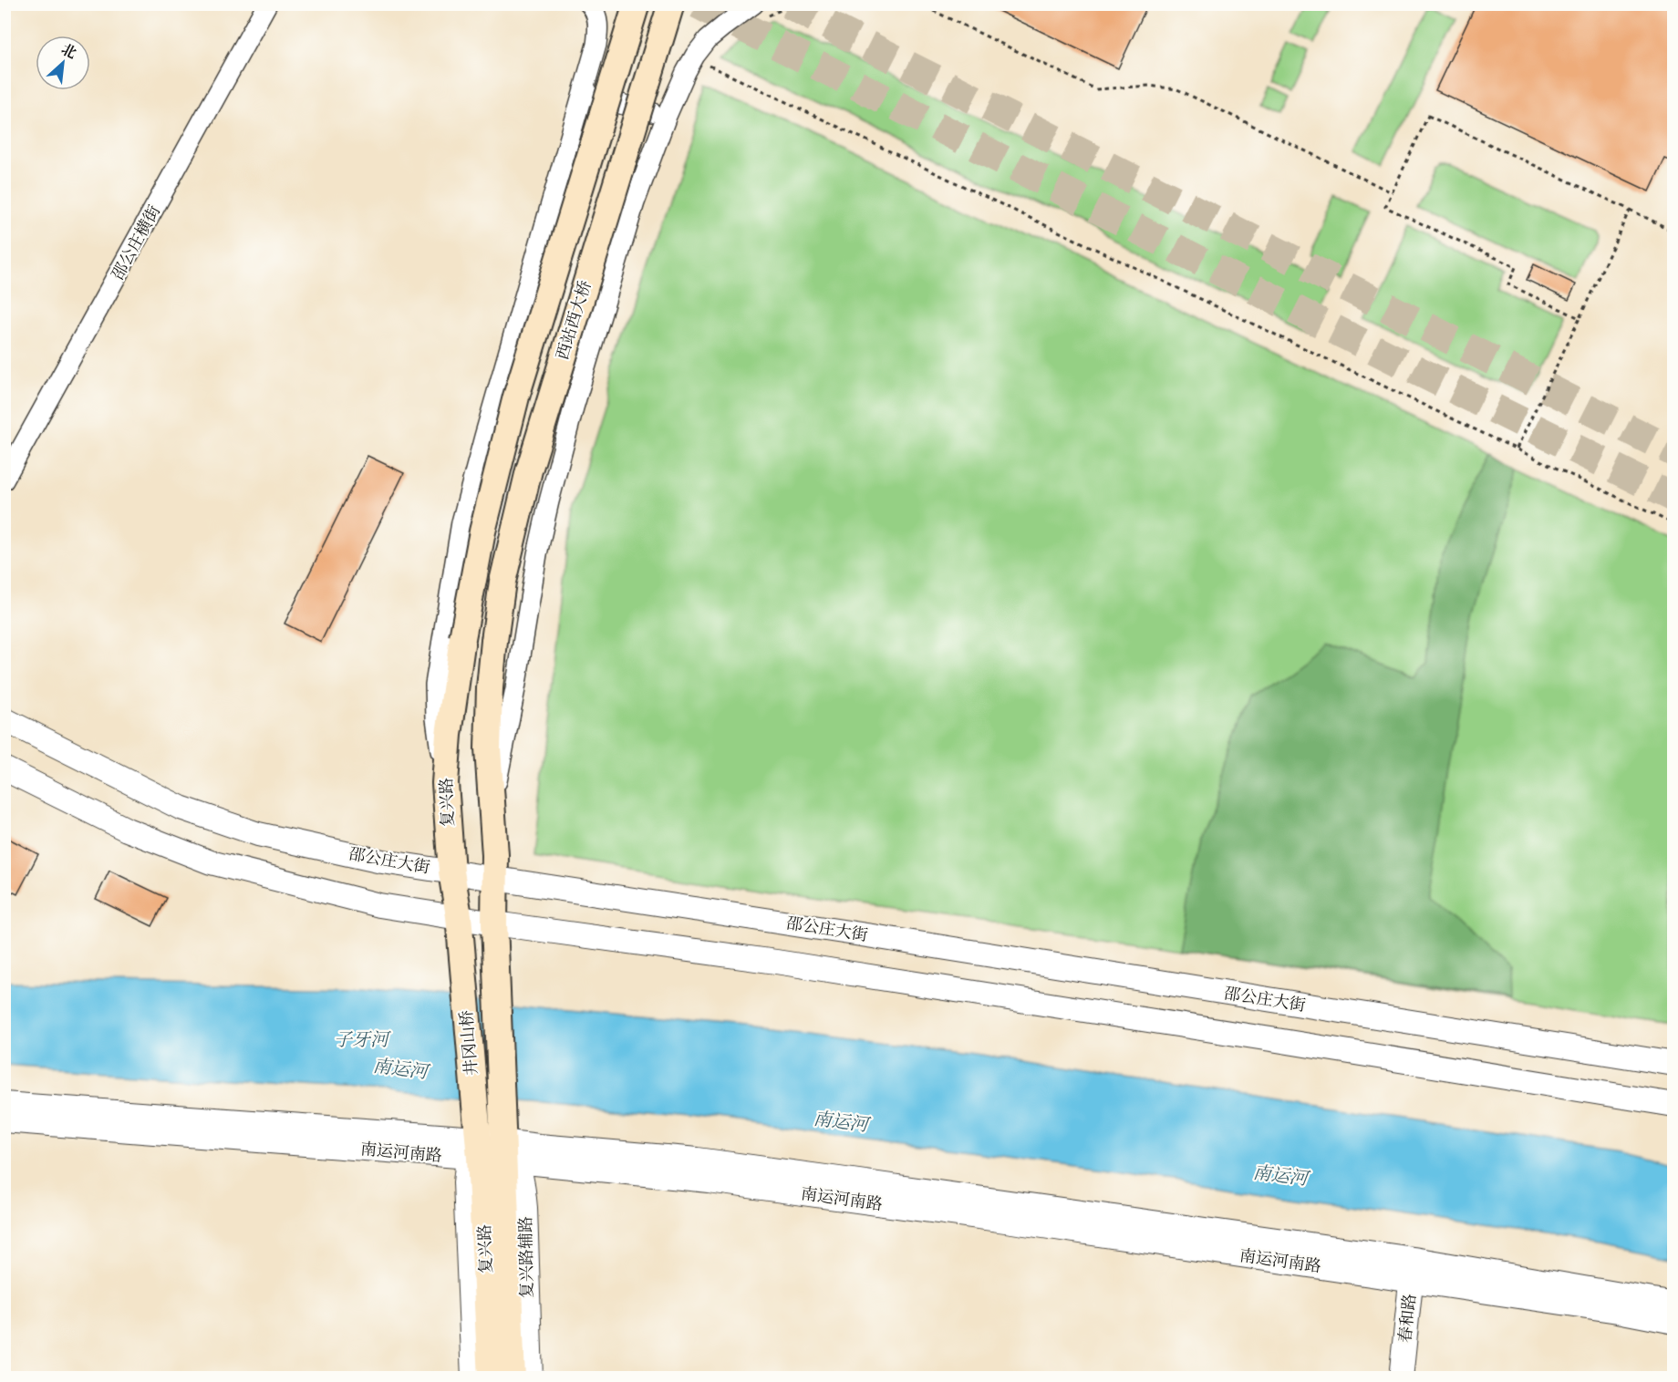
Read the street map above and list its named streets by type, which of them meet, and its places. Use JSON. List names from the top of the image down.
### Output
{
  "streets": {
    "main road": ["西站西大桥", "复兴路", "井冈山桥"],
    "street": [
      "邵公庄横街",
      "邵公庄大街",
      "南运河南路",
      "复兴路辅路",
      "春和路"
    ]
  },
  "crossings": [
    ["西站西大桥", "复兴路"],
    ["复兴路", "邵公庄大街"],
    ["复兴路", "井冈山桥"],
    ["复兴路", "南运河南路"],
    ["复兴路", "复兴路辅路"],
    ["井冈山桥", "南运河南路"],
    ["井冈山桥", "复兴路辅路"],
    ["南运河南路", "复兴路辅路"],
    ["南运河南路", "春和路"]
  ],
  "water": ["子牙河", "南运河"],
  "north": "top right"
}
